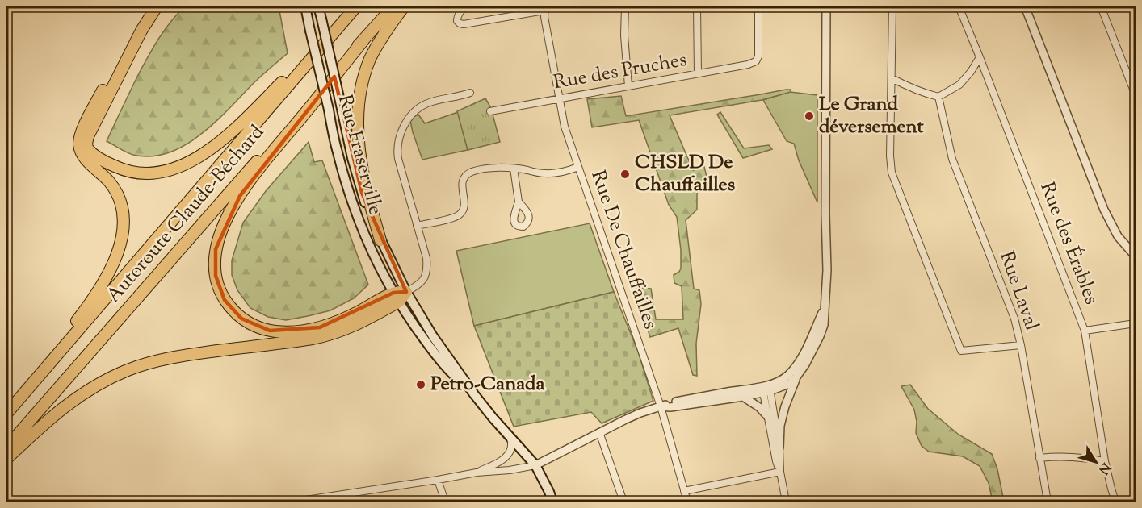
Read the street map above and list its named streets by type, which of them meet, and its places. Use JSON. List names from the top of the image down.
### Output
{
  "streets": {
    "highway": ["Autoroute Claude-Béchard"],
    "main road": ["Rue Fraserville"],
    "street": [
      "Rue des Pruches",
      "Rue des Érables",
      "Rue De Chauffailles",
      "Rue Laval"
    ]
  },
  "crossings": [
    ["Rue des Pruches", "Rue De Chauffailles"]
  ],
  "places": ["Le Grand déversement", "CHSLD De Chauffailles", "Petro-Canada"],
  "north": "bottom right"
}
